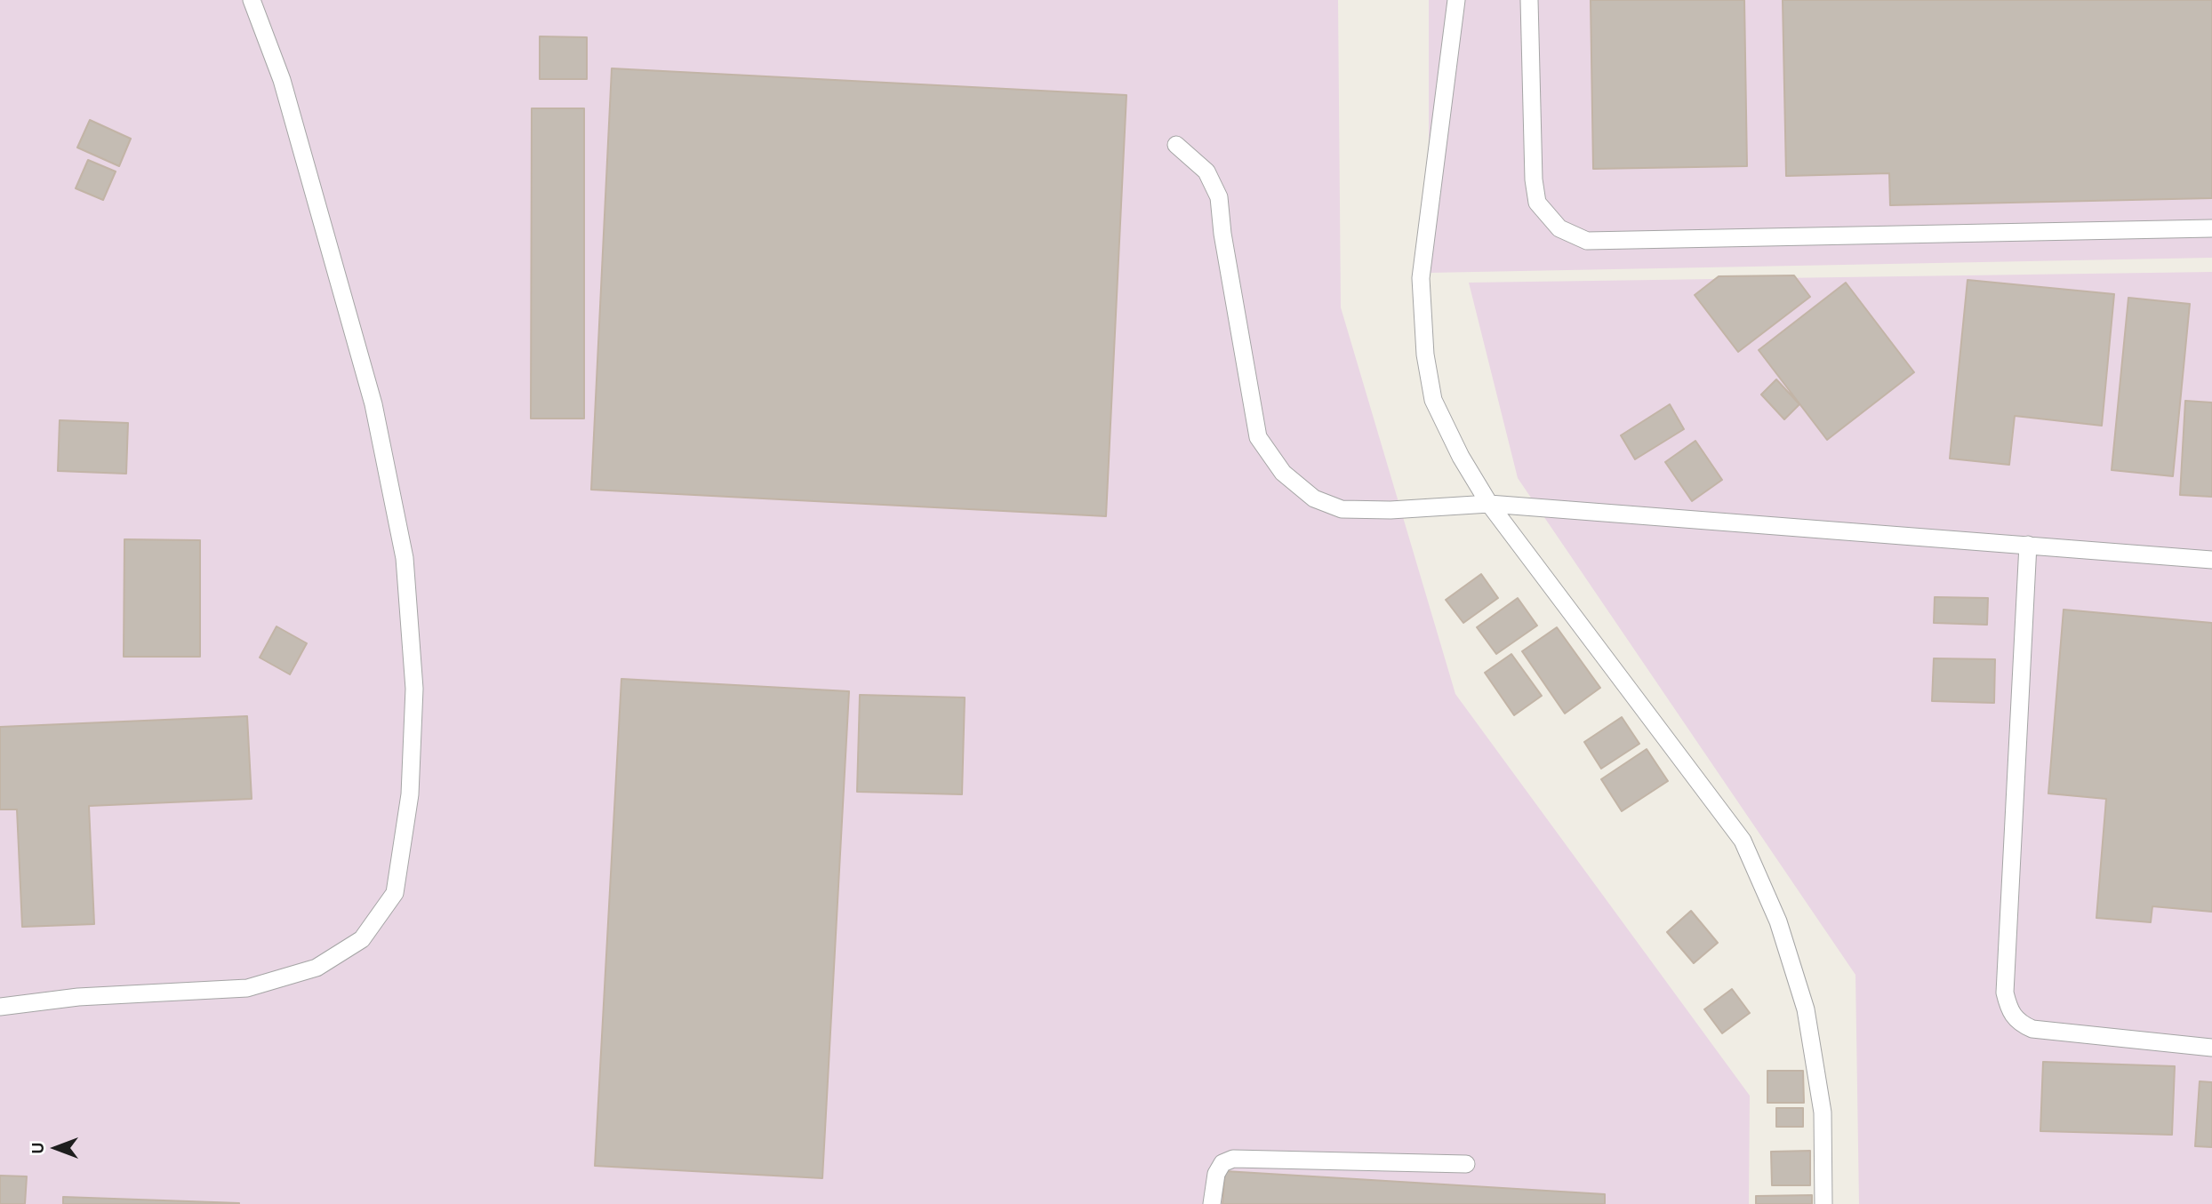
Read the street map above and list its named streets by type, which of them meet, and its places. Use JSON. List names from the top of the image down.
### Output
{
  "north": "left"
}
